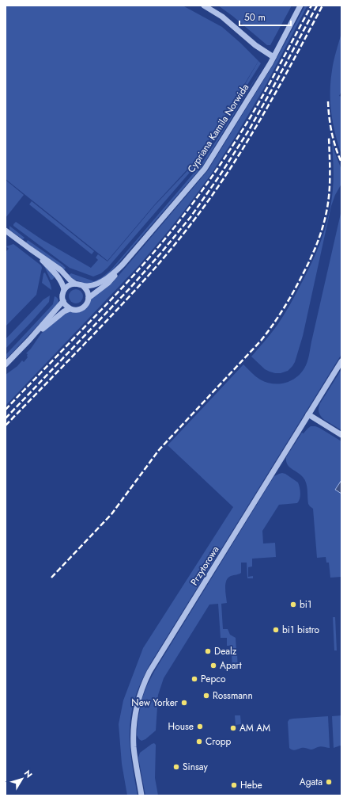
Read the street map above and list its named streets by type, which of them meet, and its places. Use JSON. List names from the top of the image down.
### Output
{
  "streets": {
    "street": ["Cypriana Kamila Norwida", "Przytorowa"]
  },
  "places": [
    "bi1",
    "bi1 bistro",
    "Dealz",
    "Apart",
    "Pepco",
    "Rossmann",
    "New Yorker",
    "House",
    "AM AM",
    "Cropp",
    "Sinsay",
    "Agata",
    "Hebe"
  ],
  "scale_bar": "50 m",
  "north": "top right"
}
